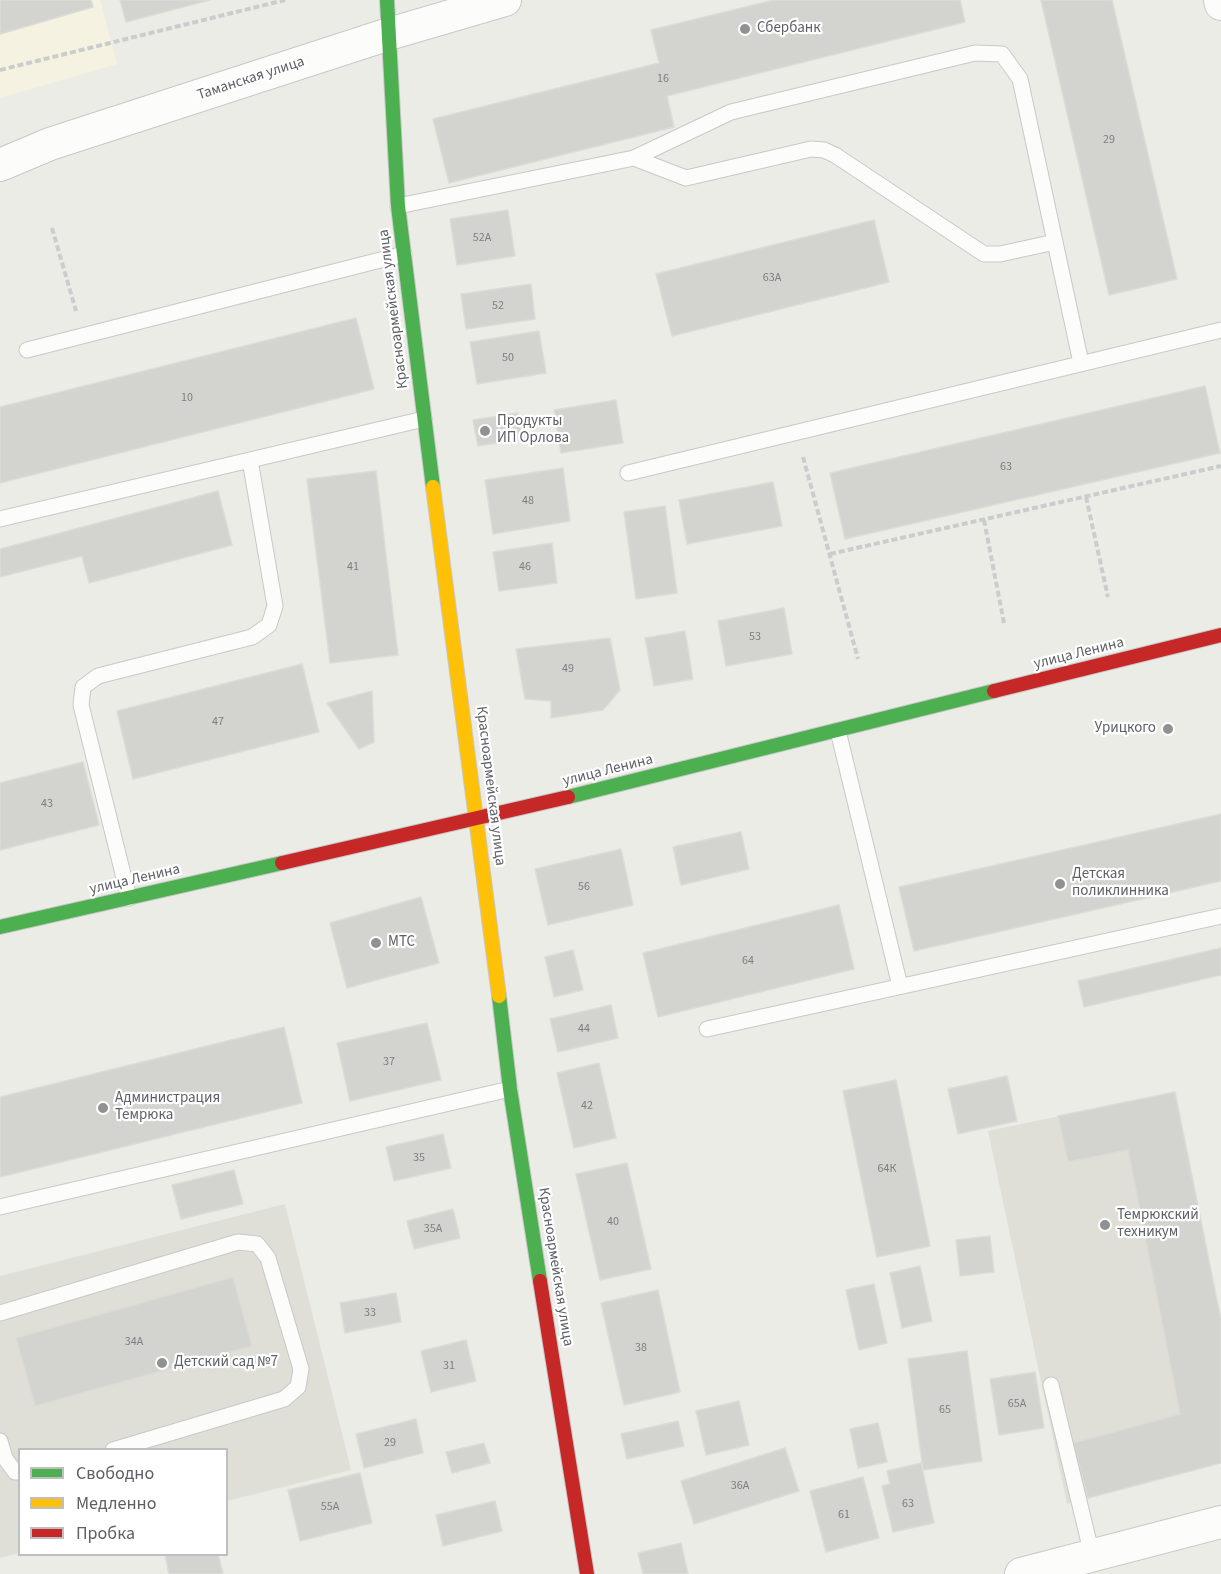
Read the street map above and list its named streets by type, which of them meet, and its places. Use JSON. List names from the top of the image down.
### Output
{
  "streets": {
    "street": ["Таманская улица", "Красноармейская улица", "улица Ленина"]
  },
  "crossings": [
    ["Таманская улица", "Красноармейская улица"],
    ["Красноармейская улица", "улица Ленина"]
  ],
  "places": [
    "Сбербанк",
    "Продукты ИП Орлова",
    "Урицкого",
    "Детская поликлинника",
    "МТС",
    "Администрация Темрюка",
    "Темрюкский техникум",
    "Детский сад №7"
  ],
  "house_numbers": [
    "16",
    "29",
    "52А",
    "63А",
    "52",
    "50",
    "10",
    "63",
    "48",
    "41",
    "46",
    "53",
    "49",
    "47",
    "43",
    "56",
    "64",
    "44",
    "37",
    "42",
    "35",
    "64К",
    "40",
    "35А",
    "33",
    "34А",
    "38",
    "31",
    "65А",
    "65",
    "29",
    "36А",
    "63",
    "55А",
    "61"
  ],
  "legend": ["Свободно", "Медленно", "Пробка"]
}
